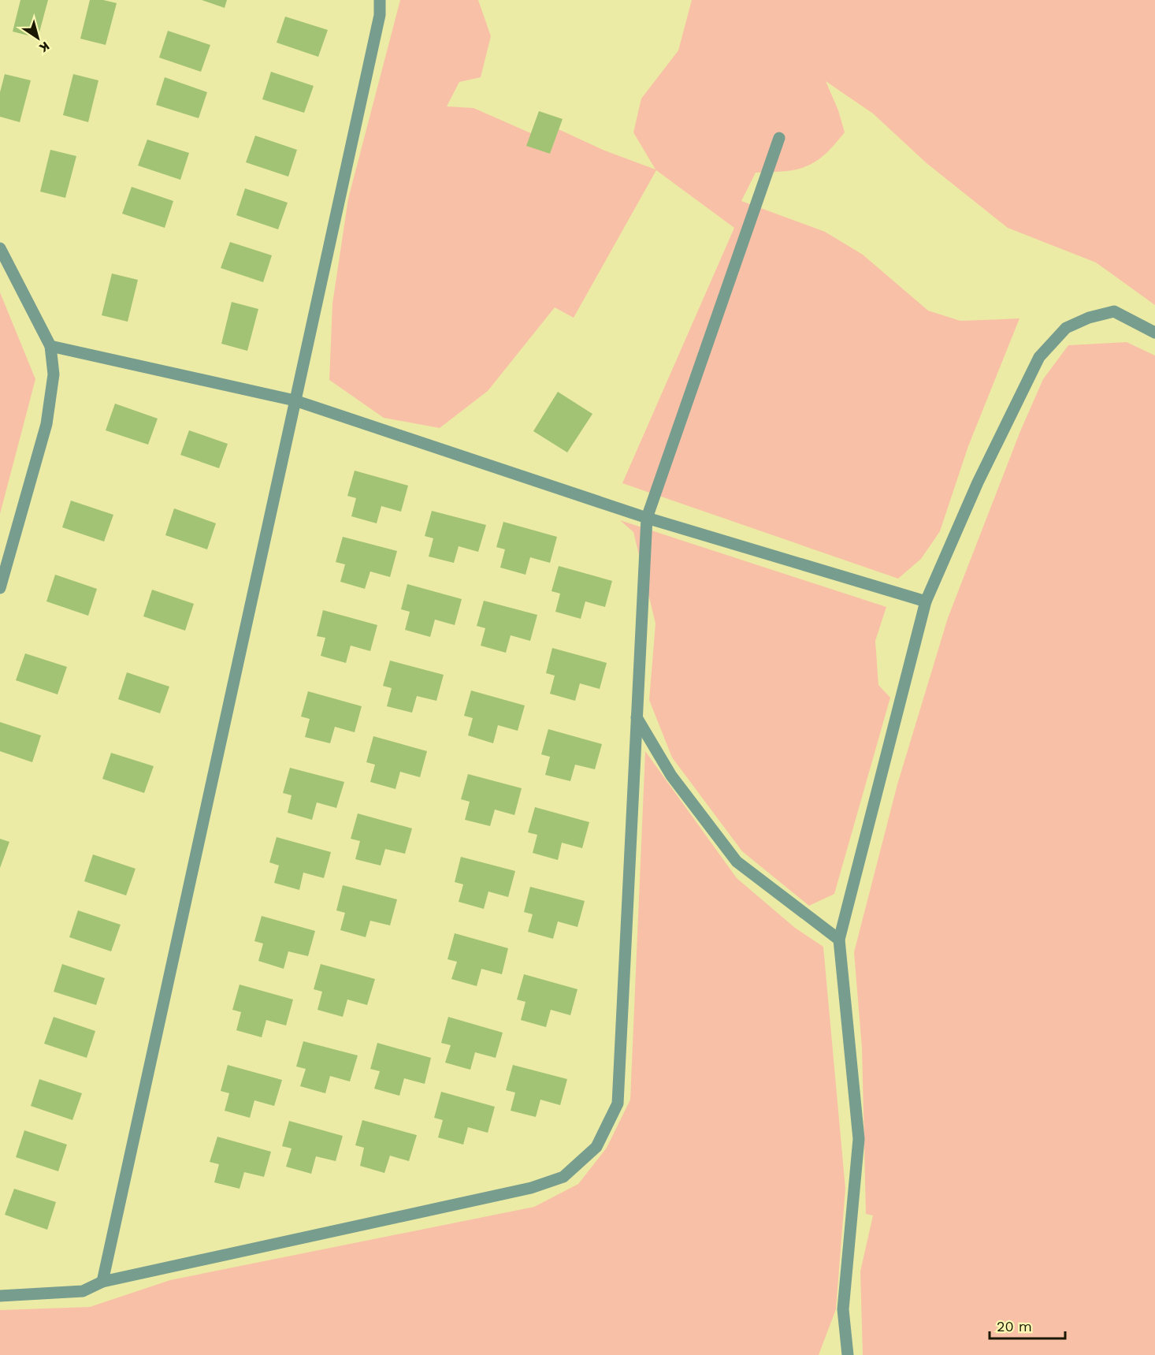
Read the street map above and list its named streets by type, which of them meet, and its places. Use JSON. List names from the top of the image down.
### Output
{
  "scale_bar": "20 m",
  "north": "bottom right"
}
